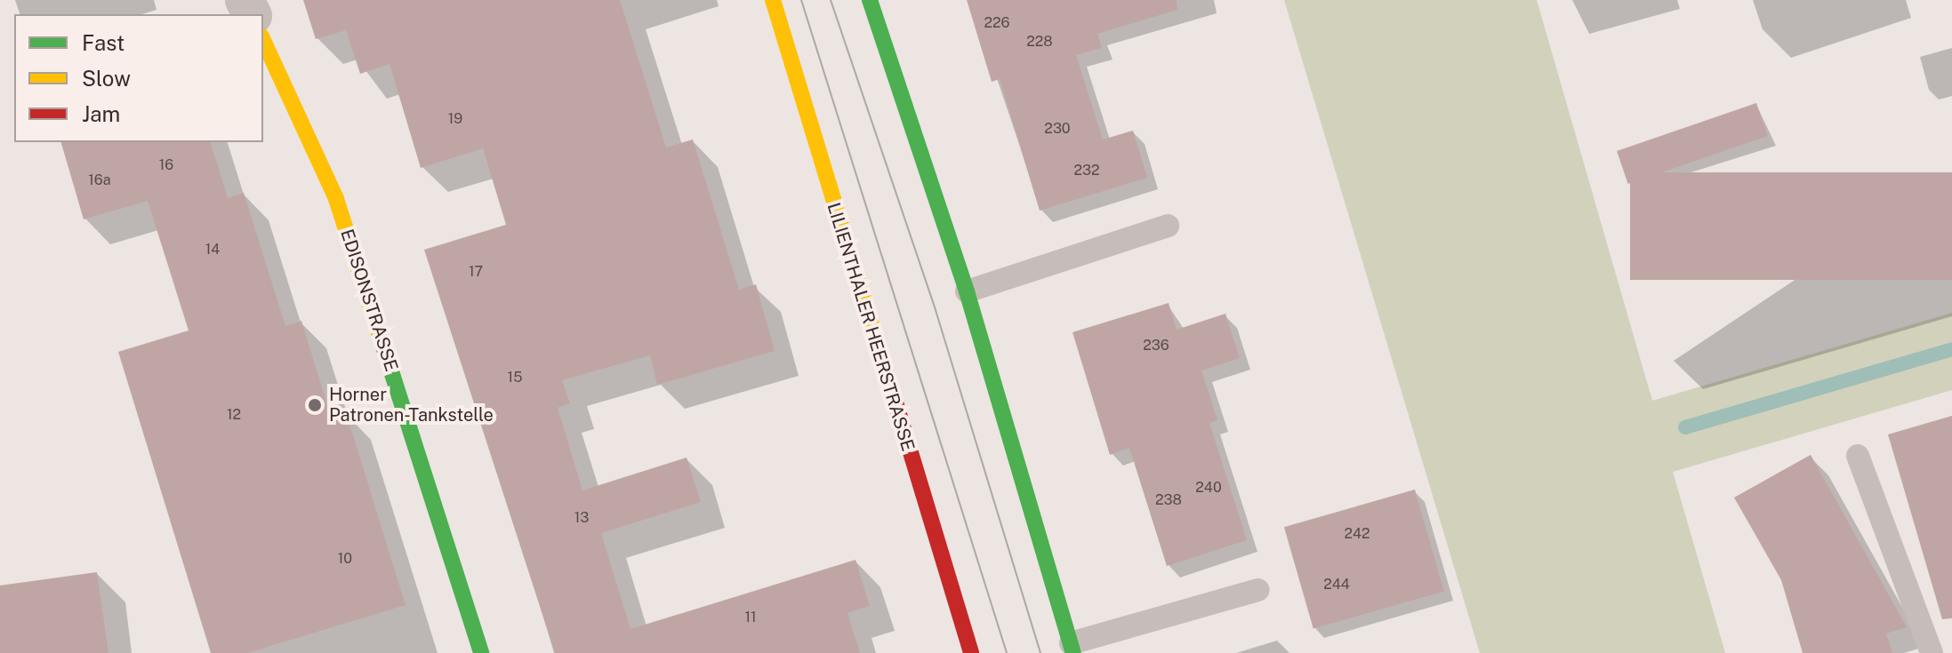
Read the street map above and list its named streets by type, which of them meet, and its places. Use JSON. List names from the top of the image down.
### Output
{
  "streets": {
    "main road": ["EDISONSTRASSE", "LILIENTHALER HEERSTRASSE"]
  },
  "places": ["Horner Patronen-Tankstelle"],
  "house_numbers": [
    "226",
    "228",
    "19",
    "230",
    "16",
    "232",
    "16a",
    "14",
    "17",
    "236",
    "15",
    "12",
    "240",
    "238",
    "13",
    "242",
    "10",
    "244",
    "11"
  ],
  "legend": ["Fast", "Slow", "Jam"]
}
